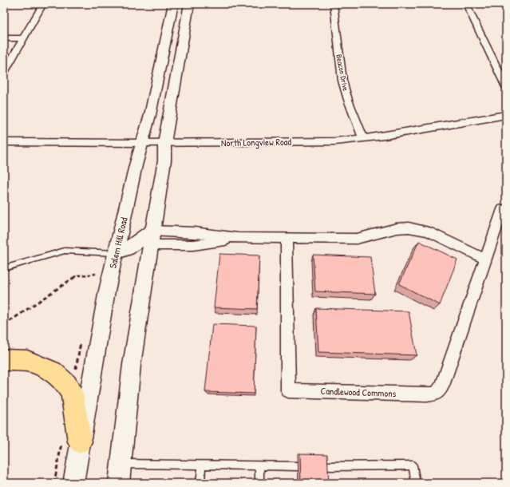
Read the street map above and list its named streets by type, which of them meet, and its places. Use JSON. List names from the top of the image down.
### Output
{
  "streets": {
    "street": [
      "Beacon Drive",
      "North Longview Road",
      "Salem Hill Road",
      "Candlewood Commons"
    ]
  },
  "crossings": [
    ["Beacon Drive", "North Longview Road"],
    ["North Longview Road", "Salem Hill Road"]
  ]
}
